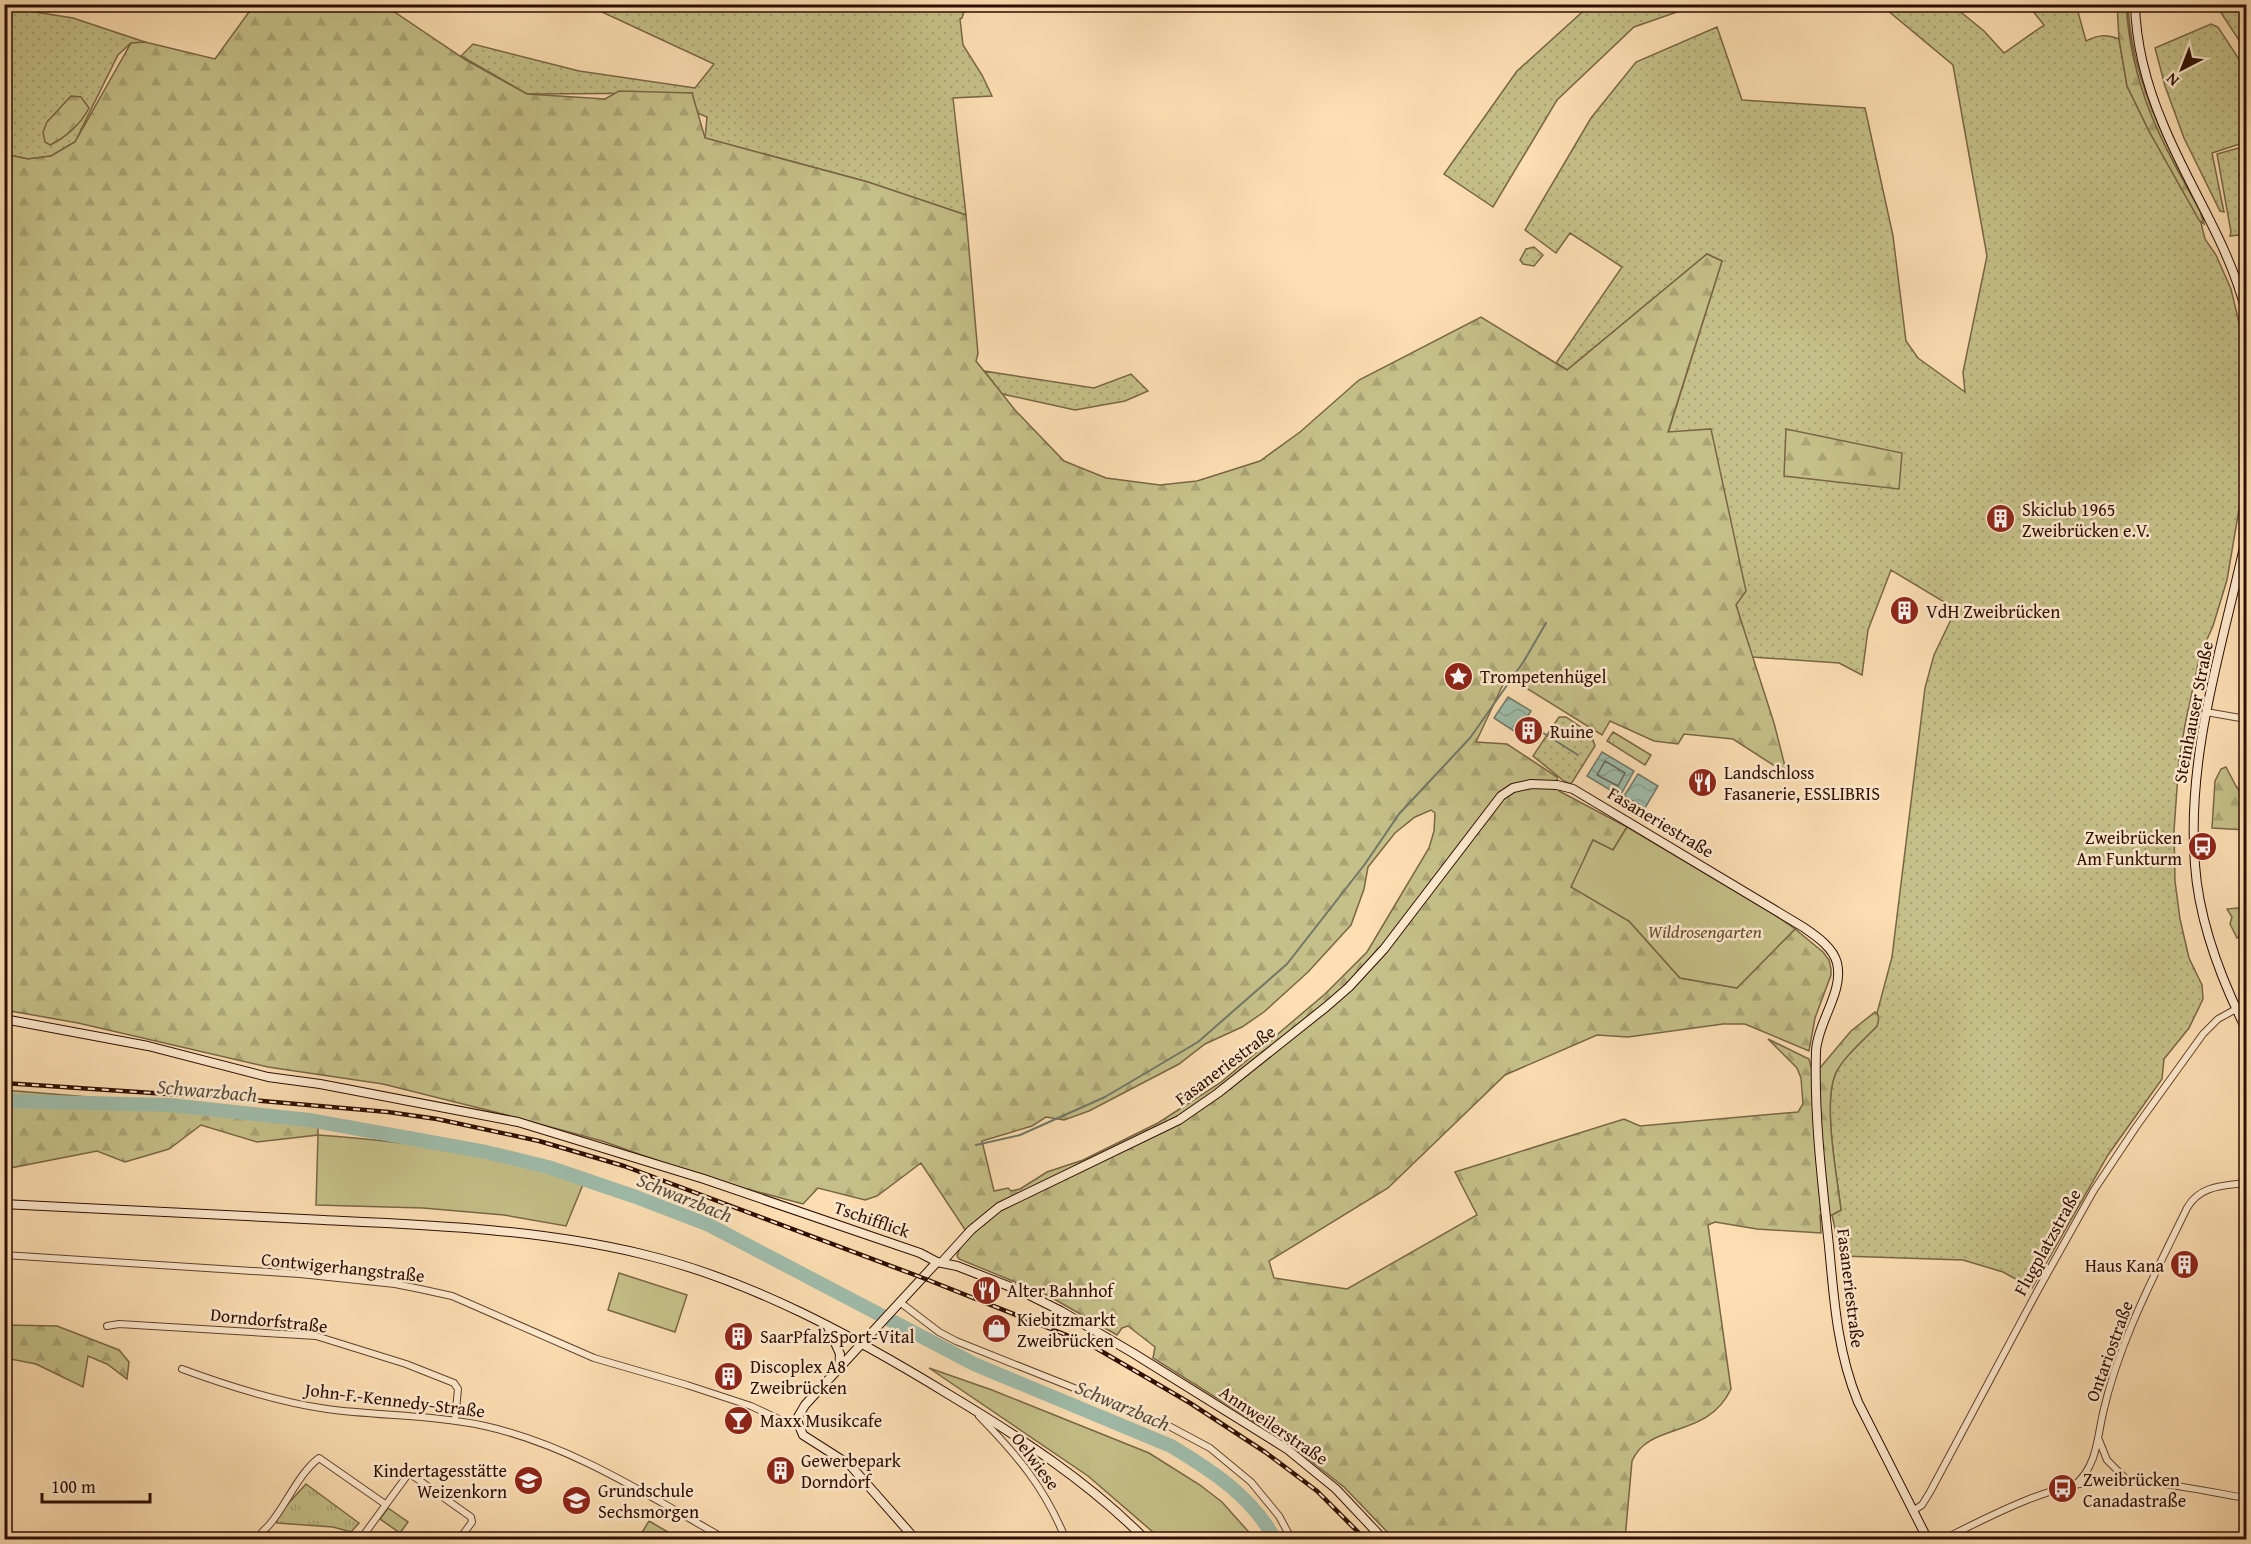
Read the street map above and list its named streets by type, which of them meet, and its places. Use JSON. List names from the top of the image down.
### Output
{
  "streets": {
    "street": [
      "Steinhauser Straße",
      "Fasaneriestraße",
      "Tschifflick",
      "Flugplatzstraße",
      "Contwigerhangstraße",
      "Dorndorfstraße",
      "Ontariostraße",
      "John-F.-Kennedy-Straße",
      "Annweilerstraße",
      "Oelwiese"
    ]
  },
  "crossings": [
    ["Steinhauser Straße", "Flugplatzstraße"],
    ["Fasaneriestraße", "Tschifflick"],
    ["Fasaneriestraße", "Flugplatzstraße"],
    ["Tschifflick", "Annweilerstraße"],
    ["Dorndorfstraße", "John-F.-Kennedy-Straße"]
  ],
  "water": ["Schwarzbach"],
  "parks": ["Wildrosengarten"],
  "places": {
    "building": [
      "Skiclub 1965 Zweibrücken e.V.",
      "VdH Zweibrücken",
      "Ruine",
      "Haus Kana",
      "SaarPfalzSport-Vital",
      "Discoplex A8 Zweibrücken",
      "Gewerbepark Dorndorf"
    ],
    "place": ["Trompetenhügel"],
    "restaurant": ["Landschloss Fasanerie, ESSLIBRIS", "Alter Bahnhof"],
    "bus stop": ["Zweibrücken Am Funkturm", "Zweibrücken Canadastraße"],
    "shop": ["Kiebitzmarkt Zweibrücken"],
    "bar": ["Maxx Musikcafe"],
    "school or university": ["Kindertagesstätte Weizenkorn", "Grundschule Sechsmorgen"]
  },
  "scale_bar": "100 m",
  "north": "bottom left"
}
